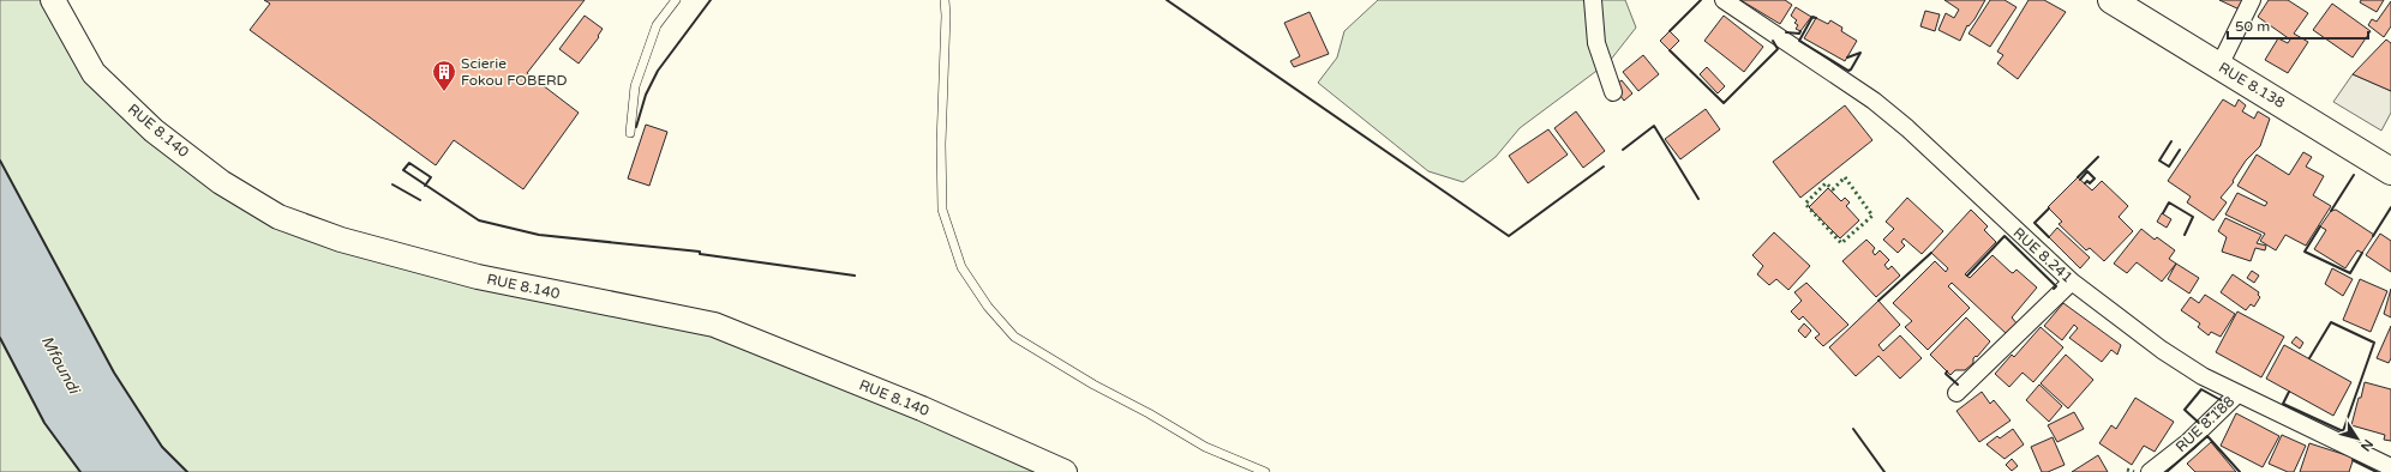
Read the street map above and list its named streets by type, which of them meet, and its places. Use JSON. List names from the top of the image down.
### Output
{
  "streets": {
    "main road": ["RUE 8.138", "RUE 8.140"],
    "street": ["RUE 8.241", "RUE 8.188"]
  },
  "crossings": [
    ["RUE 8.241", "RUE 8.188"]
  ],
  "water": ["Mfoundi"],
  "places": {
    "building": ["Scierie Fokou FOBERD"]
  },
  "scale_bar": "50 m",
  "north": "bottom right"
}
